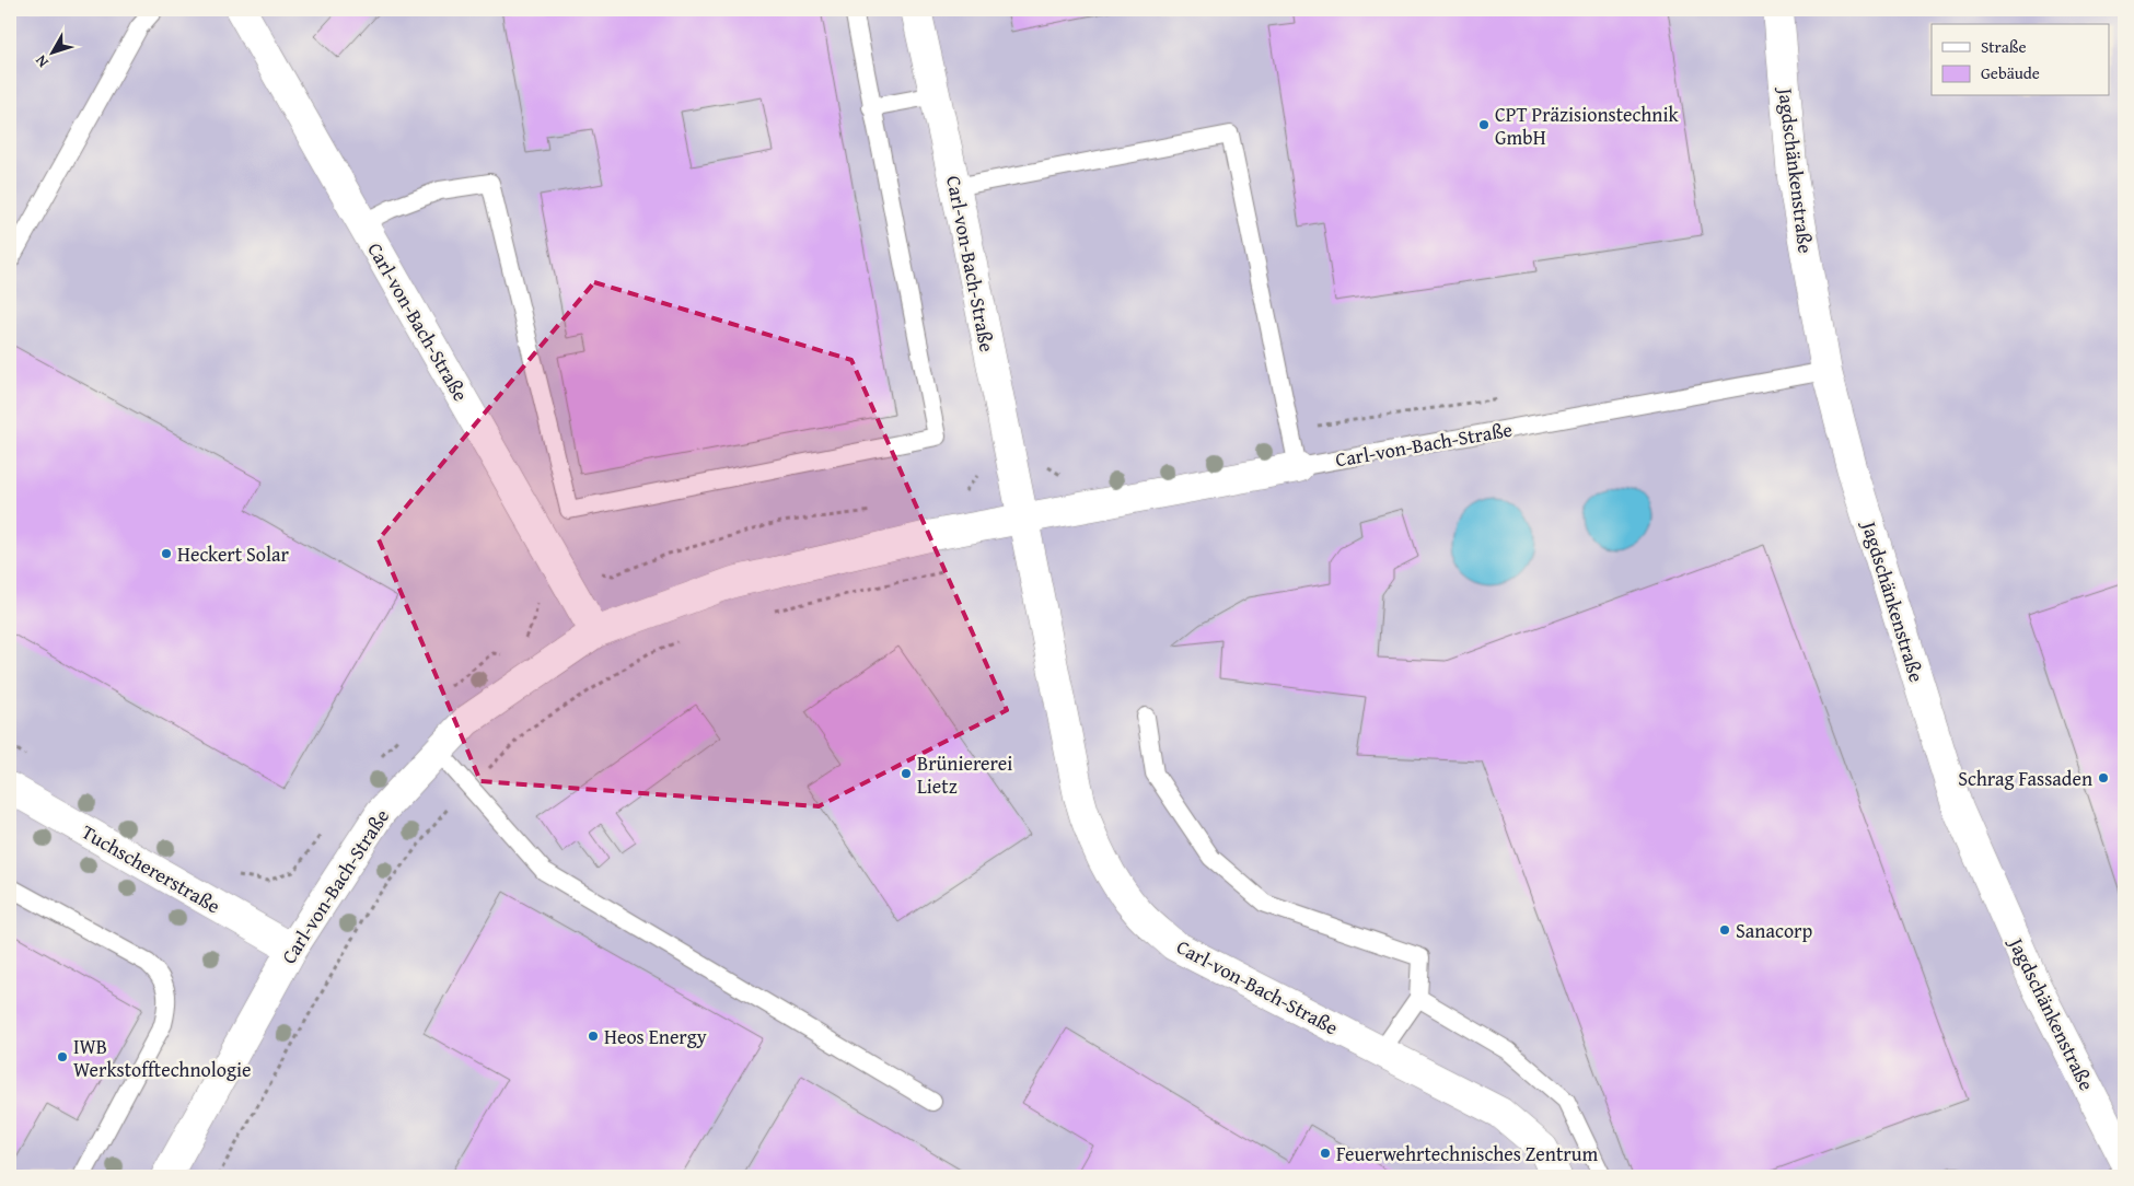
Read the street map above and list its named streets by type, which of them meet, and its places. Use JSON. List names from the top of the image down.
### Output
{
  "streets": {
    "street": ["Jagdschänkenstraße", "Carl-von-Bach-Straße", "Tuchschererstraße"]
  },
  "crossings": [
    ["Jagdschänkenstraße", "Carl-von-Bach-Straße"],
    ["Carl-von-Bach-Straße", "Tuchschererstraße"]
  ],
  "places": [
    "CPT Präzisionstechnik GmbH",
    "Heckert Solar",
    "Brüniererei Lietz",
    "Schrag Fassaden",
    "Sanacorp",
    "Heos Energy",
    "IWB Werkstofftechnologie",
    "Feuerwehrtechnisches Zentrum"
  ],
  "legend": ["Straße", "Gebäude"],
  "north": "bottom left"
}
